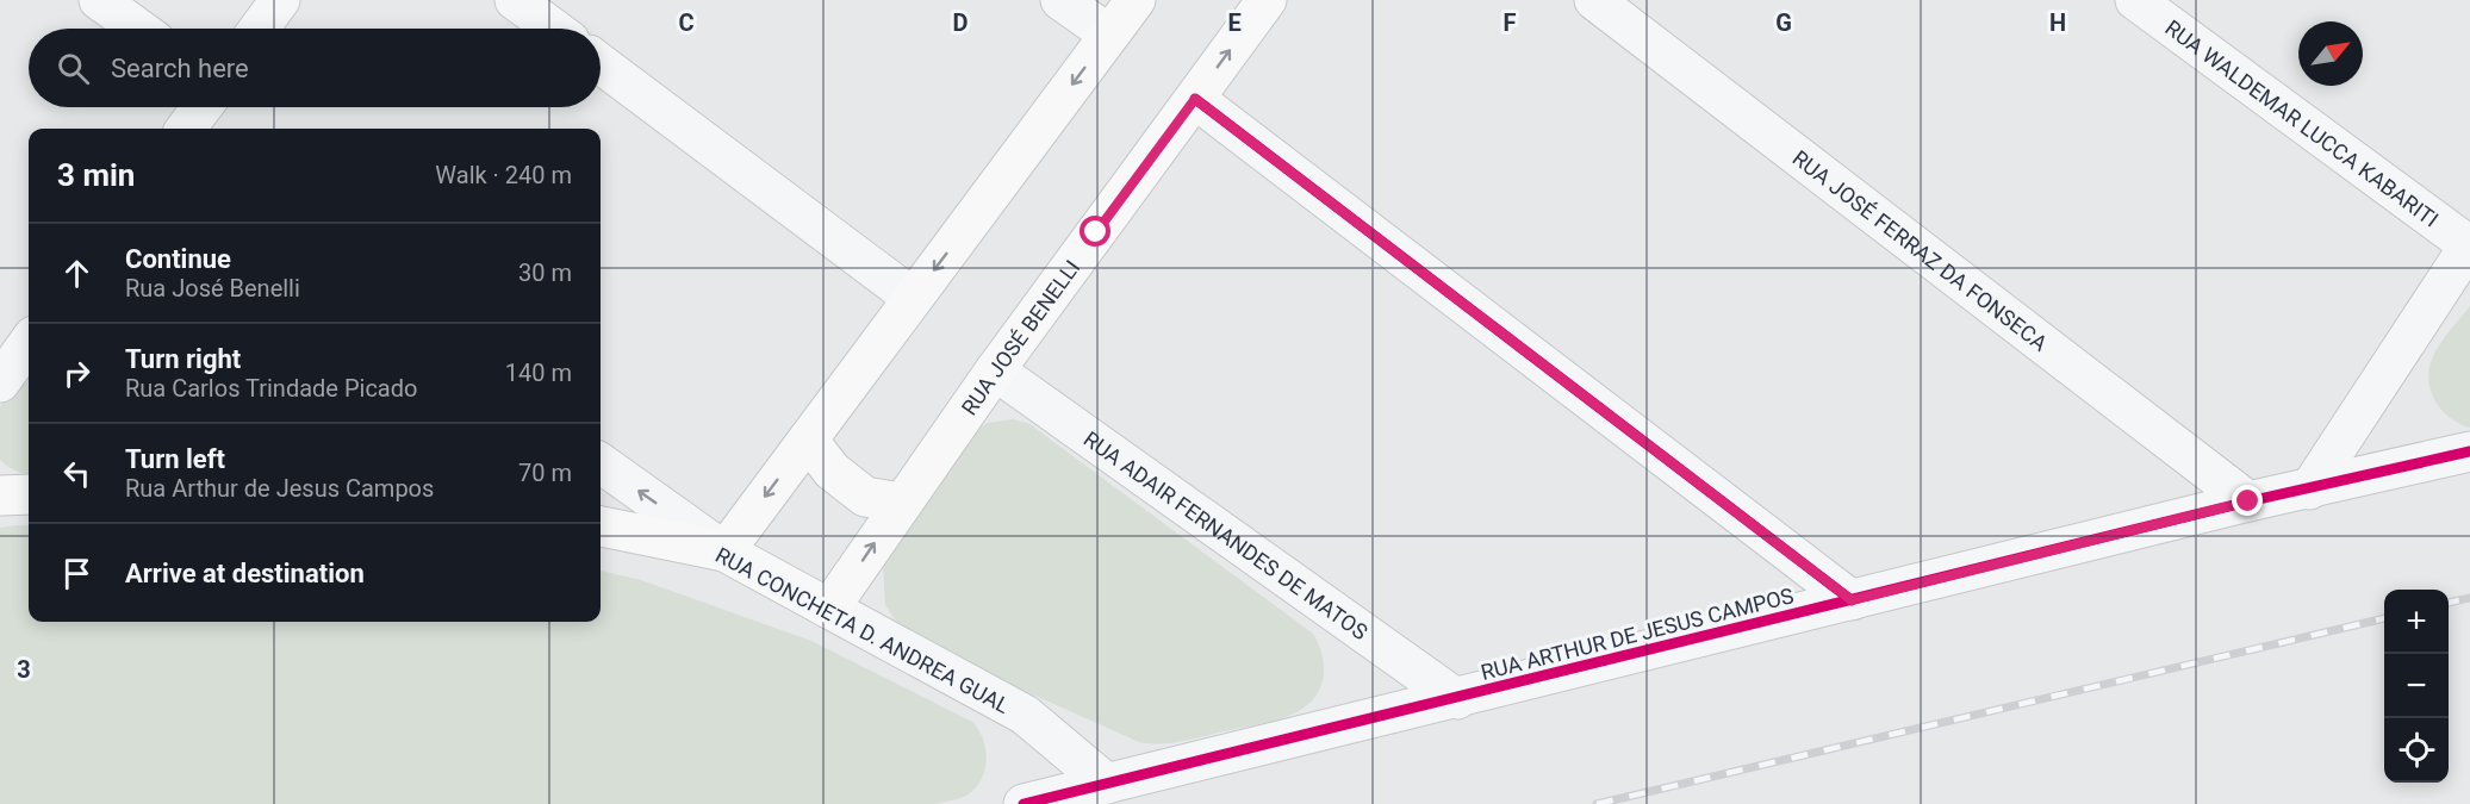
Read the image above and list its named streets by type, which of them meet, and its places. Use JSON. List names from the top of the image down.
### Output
{
  "streets": {
    "street": [
      "RUA WALDEMAR LUCCA KABARITI",
      "RUA JOSÉ FERRAZ DA FONSECA",
      "RUA JOSÉ BENELLI",
      "RUA ADAIR FERNANDES DE MATOS",
      "RUA CONCHETA D. ANDREA GUAL",
      "RUA ARTHUR DE JESUS CAMPOS"
    ]
  },
  "crossings": [
    ["RUA JOSÉ FERRAZ DA FONSECA", "RUA ARTHUR DE JESUS CAMPOS"],
    ["RUA JOSÉ BENELLI", "RUA ADAIR FERNANDES DE MATOS"],
    ["RUA JOSÉ BENELLI", "RUA CONCHETA D. ANDREA GUAL"],
    ["RUA ADAIR FERNANDES DE MATOS", "RUA ARTHUR DE JESUS CAMPOS"],
    ["RUA CONCHETA D. ANDREA GUAL", "RUA ARTHUR DE JESUS CAMPOS"]
  ],
  "north": "top right",
  "page": {
    "search": "Search here",
    "heading": ["3 min", "Walk · 240 m"],
    "list": [
      ["Continue", "Rua José Benelli", "30 m"],
      ["Turn right", "Rua Carlos Trindade Picado", "140 m"],
      ["Turn left", "Rua Arthur de Jesus Campos", "70 m"],
      "Arrive at destination"
    ],
    "map_buttons": ["+", "−"]
  },
  "grid": {
    "columns": [
      "C",
      "D",
      "E",
      "F",
      "G",
      "H"
    ],
    "rows": ["3"]
  }
}
